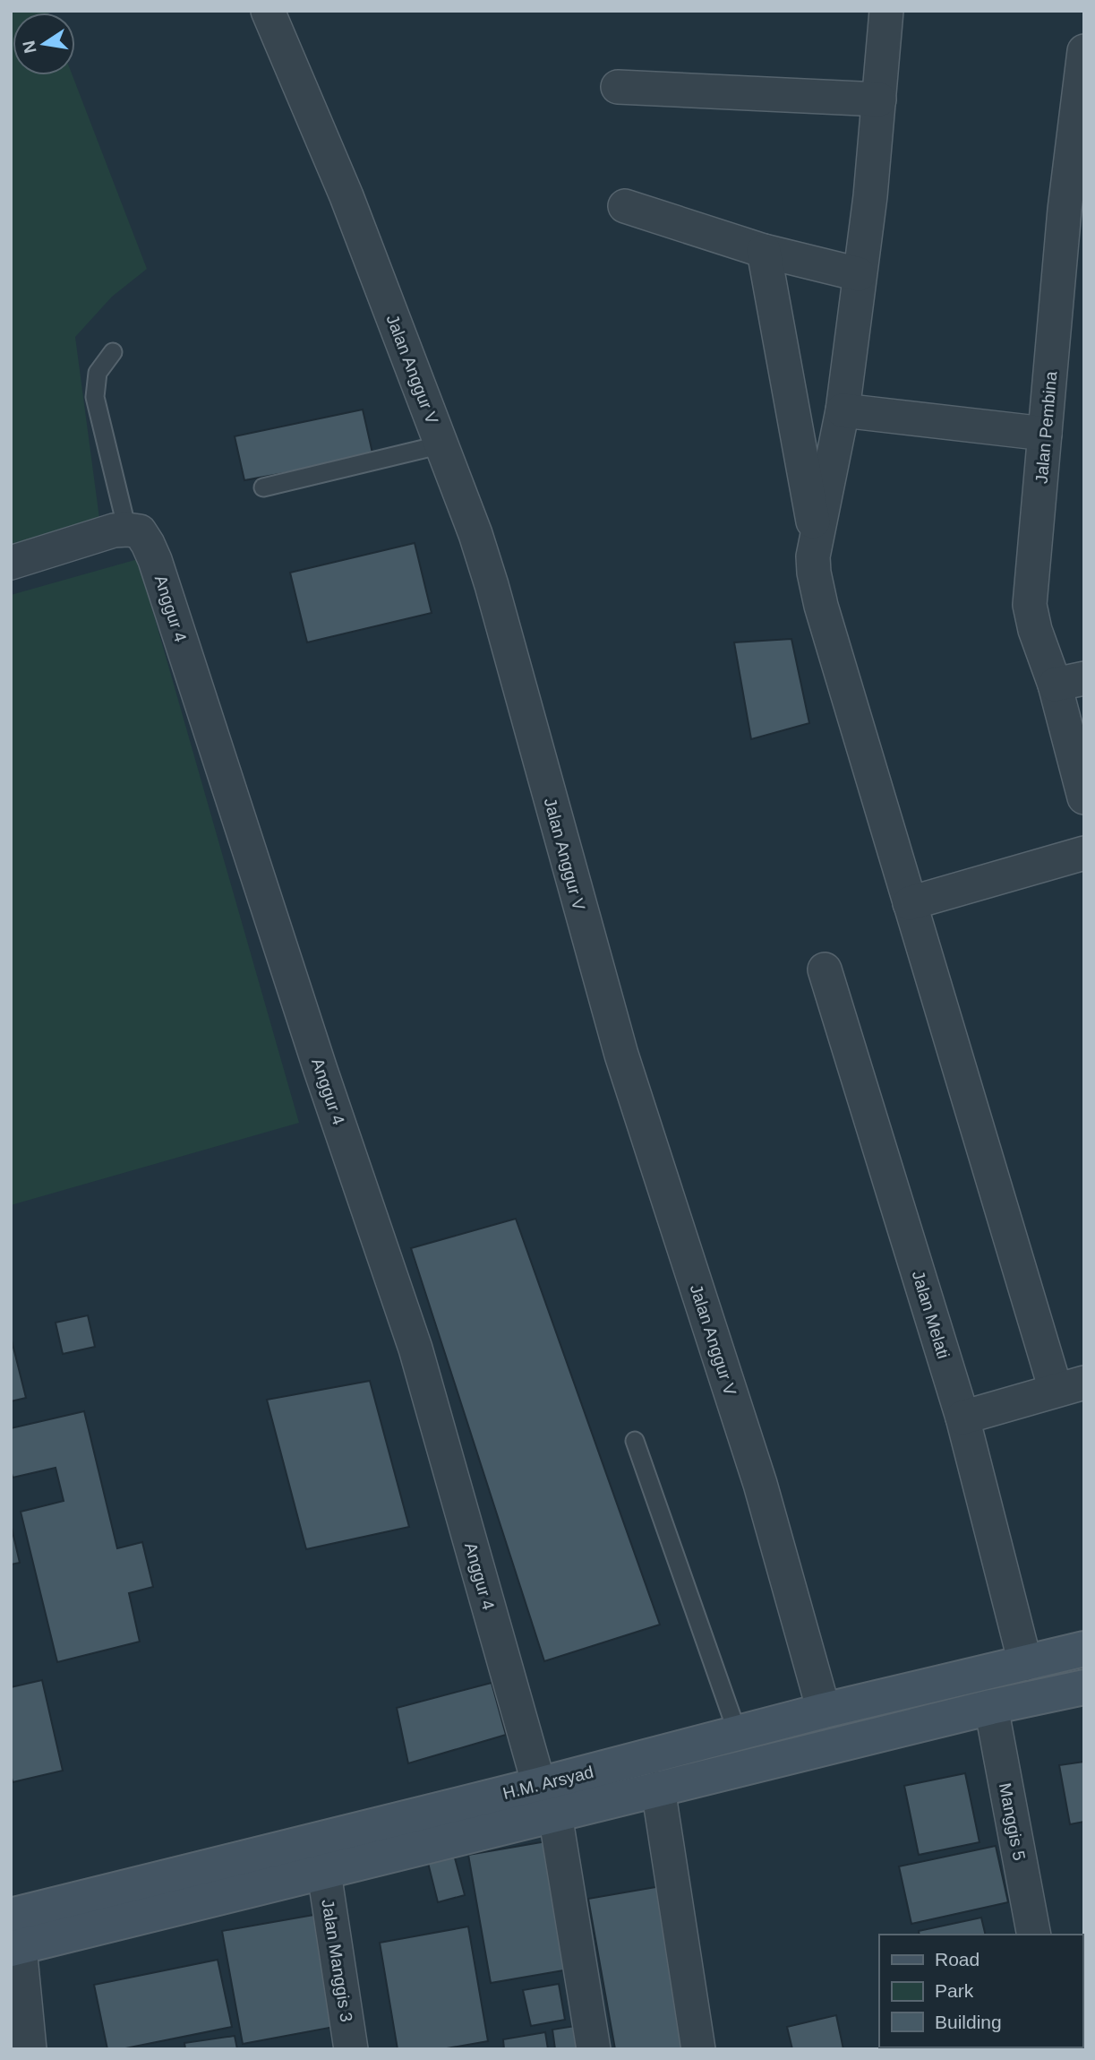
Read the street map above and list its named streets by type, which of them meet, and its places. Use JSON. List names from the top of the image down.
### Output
{
  "streets": {
    "street": [
      "Jalan Anggur V",
      "Jalan Pembina",
      "Anggur 4",
      "Jalan Melati",
      "H.M. Arsyad",
      "Manggis 5",
      "Jalan Manggis 3"
    ]
  },
  "crossings": [
    ["Jalan Anggur V", "H.M. Arsyad"],
    ["Anggur 4", "H.M. Arsyad"],
    ["Jalan Melati", "H.M. Arsyad"],
    ["H.M. Arsyad", "Manggis 5"],
    ["H.M. Arsyad", "Jalan Manggis 3"]
  ],
  "legend": ["Road", "Park", "Building"],
  "north": "left"
}
